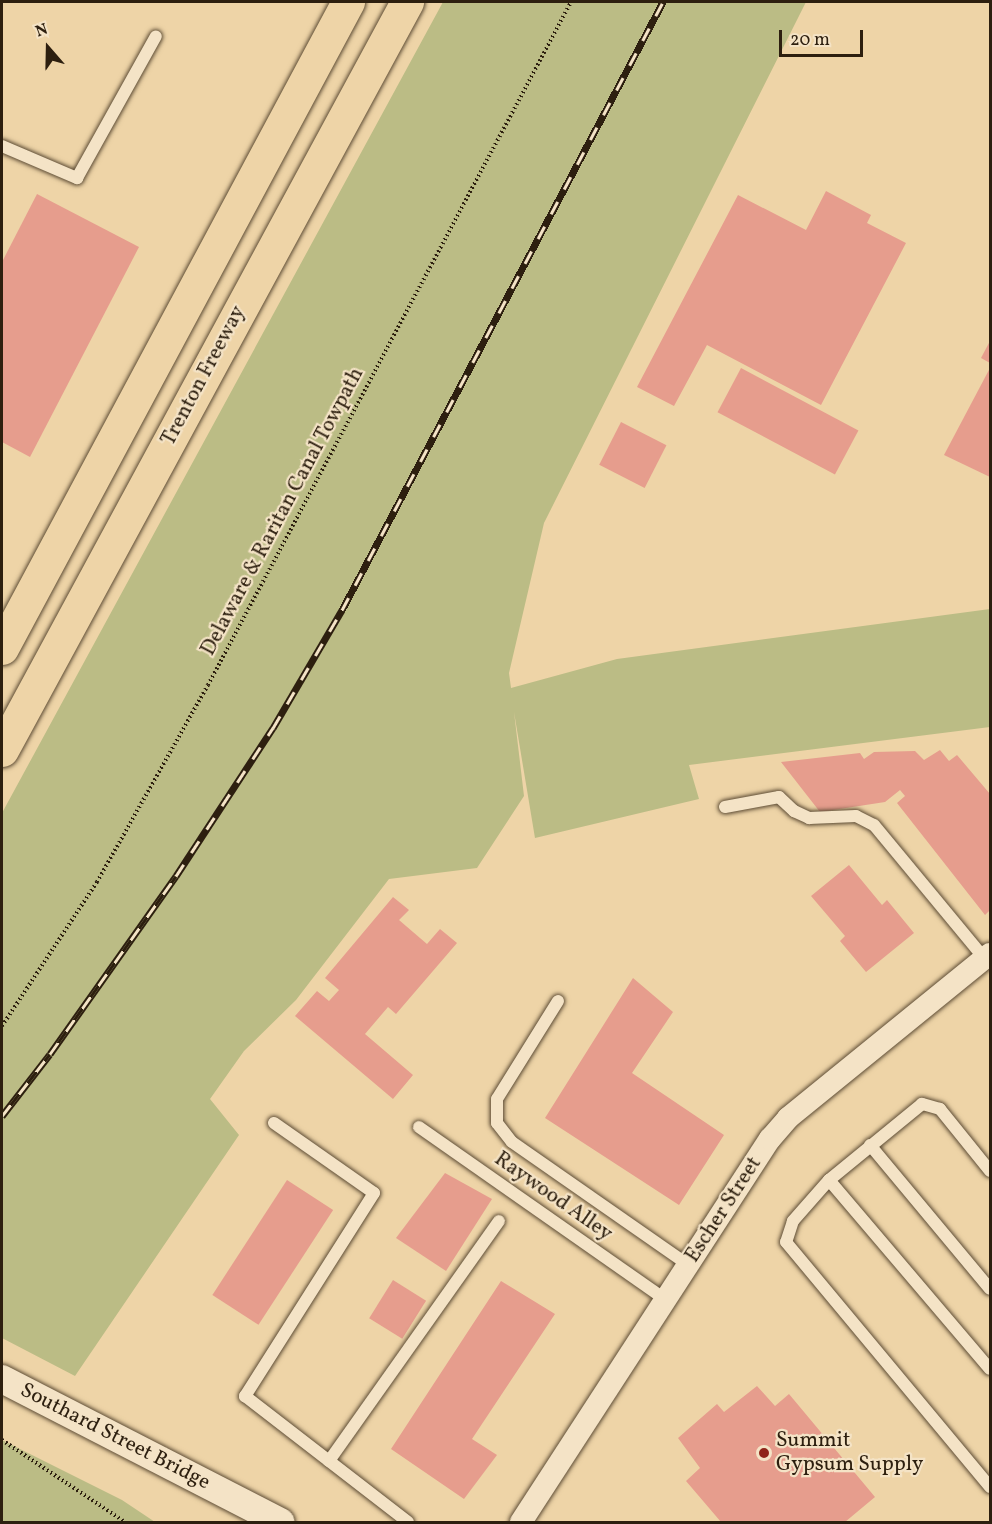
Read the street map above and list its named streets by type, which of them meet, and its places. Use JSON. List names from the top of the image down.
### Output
{
  "streets": {
    "highway": ["Trenton Freeway"],
    "street": ["Escher Street", "Southard Street Bridge"],
    "lane": ["Raywood Alley"],
    "path": ["Delaware & Raritan Canal Towpath"]
  },
  "crossings": [
    ["Raywood Alley", "Escher Street"]
  ],
  "places": ["Summit Gypsum Supply"],
  "scale_bar": "20 m",
  "north": "top"
}
